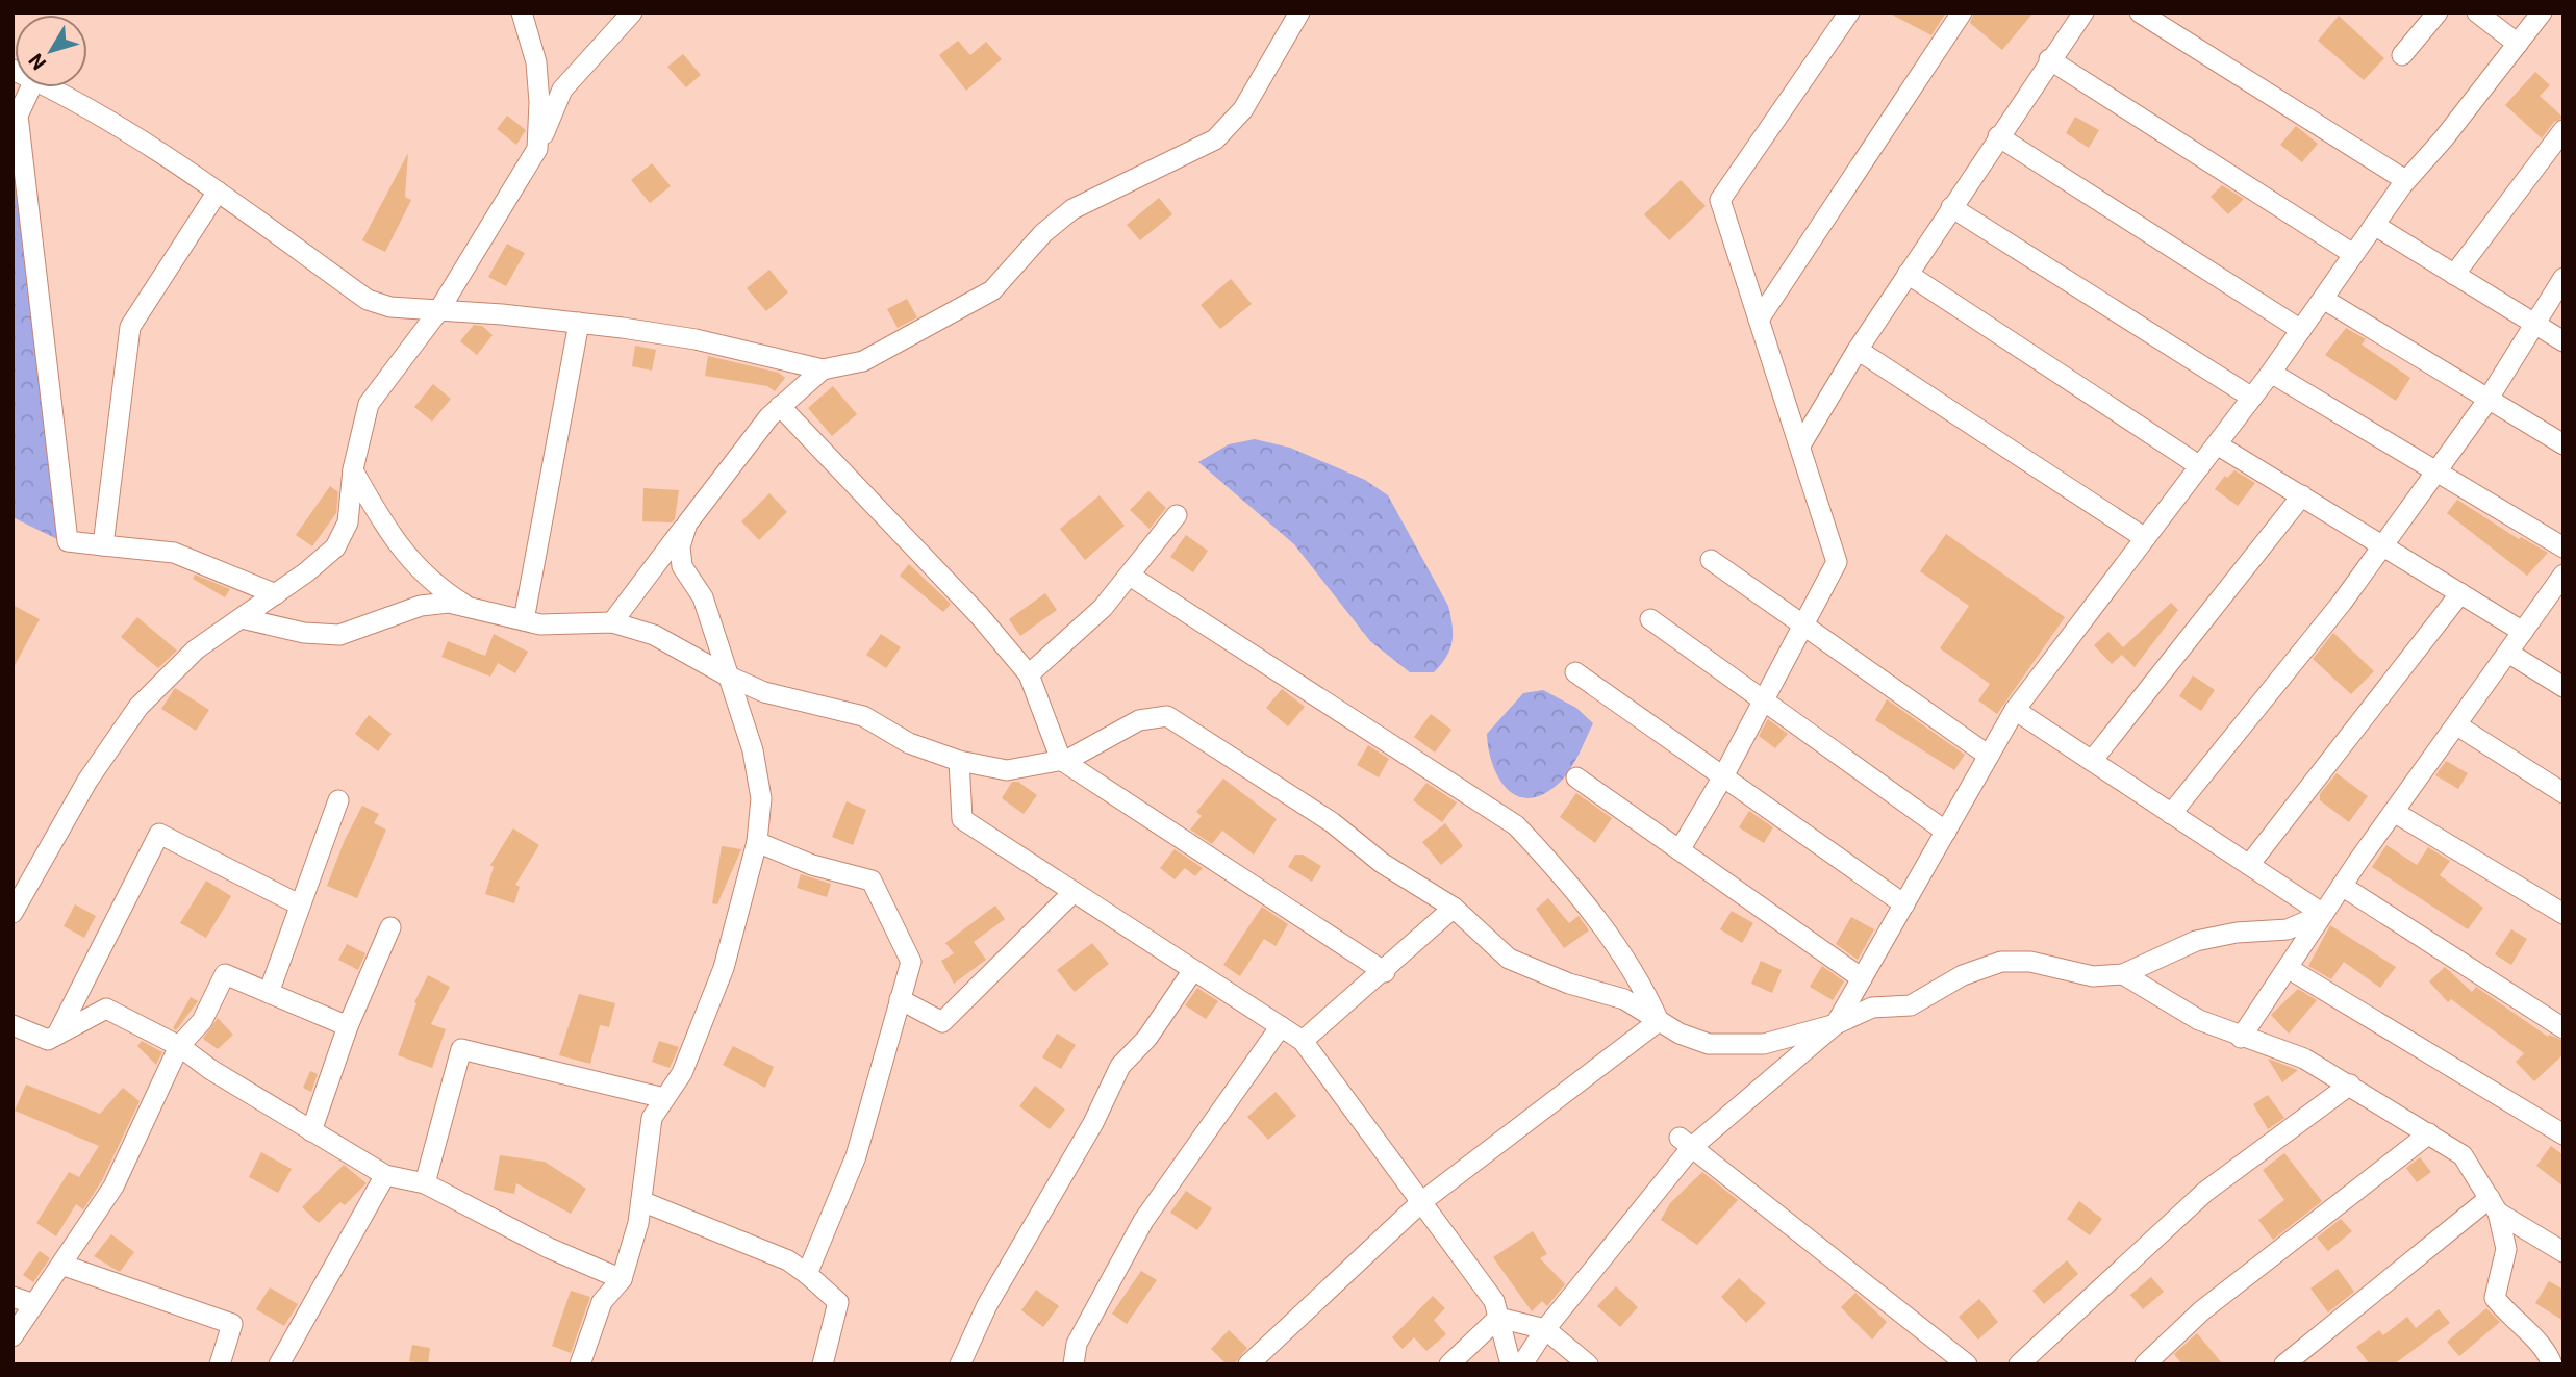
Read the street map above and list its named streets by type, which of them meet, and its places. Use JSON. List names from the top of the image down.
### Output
{
  "north": "bottom left"
}
